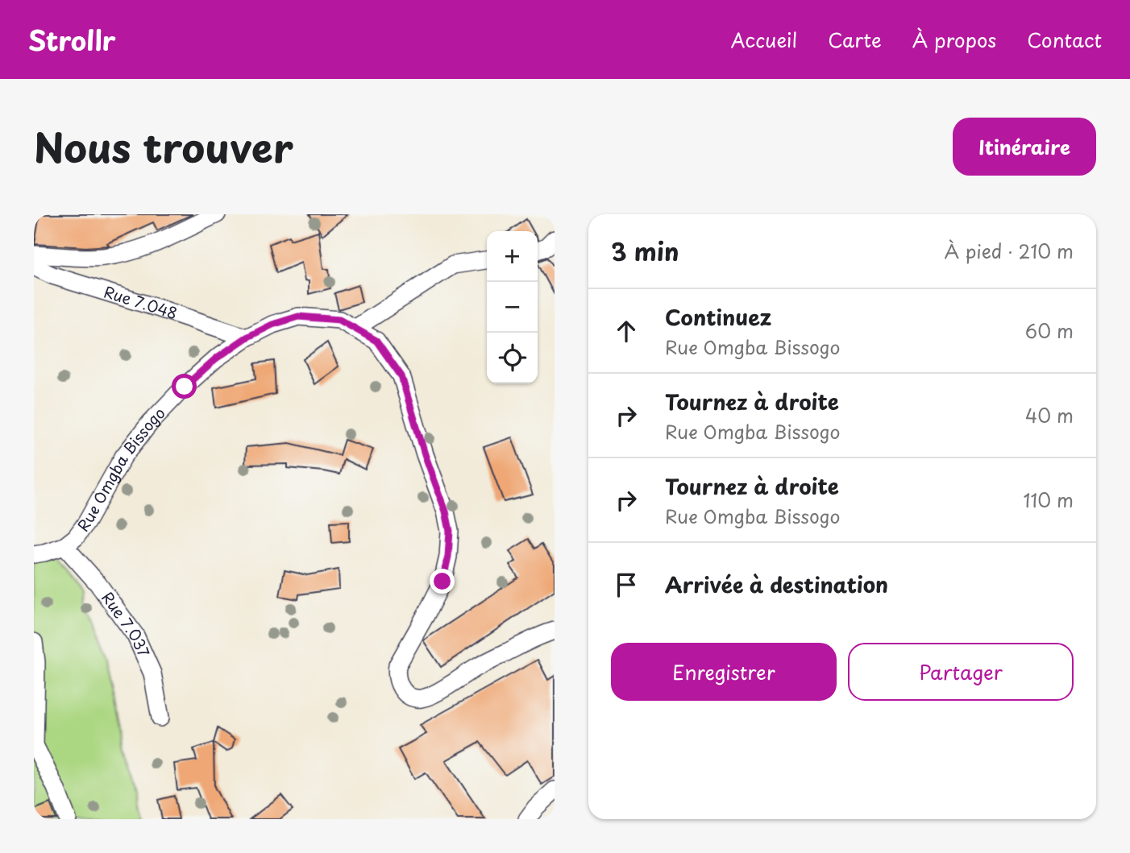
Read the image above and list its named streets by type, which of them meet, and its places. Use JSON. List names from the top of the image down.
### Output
{
  "streets": {
    "street": ["Rue 7.048", "Rue Omgba Bissogo", "Rue 7.037"]
  },
  "crossings": [
    ["Rue 7.048", "Rue Omgba Bissogo"],
    ["Rue Omgba Bissogo", "Rue 7.037"]
  ],
  "page": {
    "header": "Strollr",
    "nav": [
      "Accueil",
      "Carte",
      "À propos",
      "Contact"
    ],
    "title": "Nous trouver",
    "buttons": [
      "Itinéraire",
      ["Enregistrer", "Partager"]
    ],
    "heading": ["3 min", "À pied · 210 m"],
    "map_buttons": ["+", "−"],
    "list": [
      ["Continuez", "Rue Omgba Bissogo", "60 m"],
      ["Tournez à droite", "Rue Omgba Bissogo", "40 m"],
      ["Tournez à droite", "Rue Omgba Bissogo", "110 m"],
      "Arrivée à destination"
    ]
  }
}
